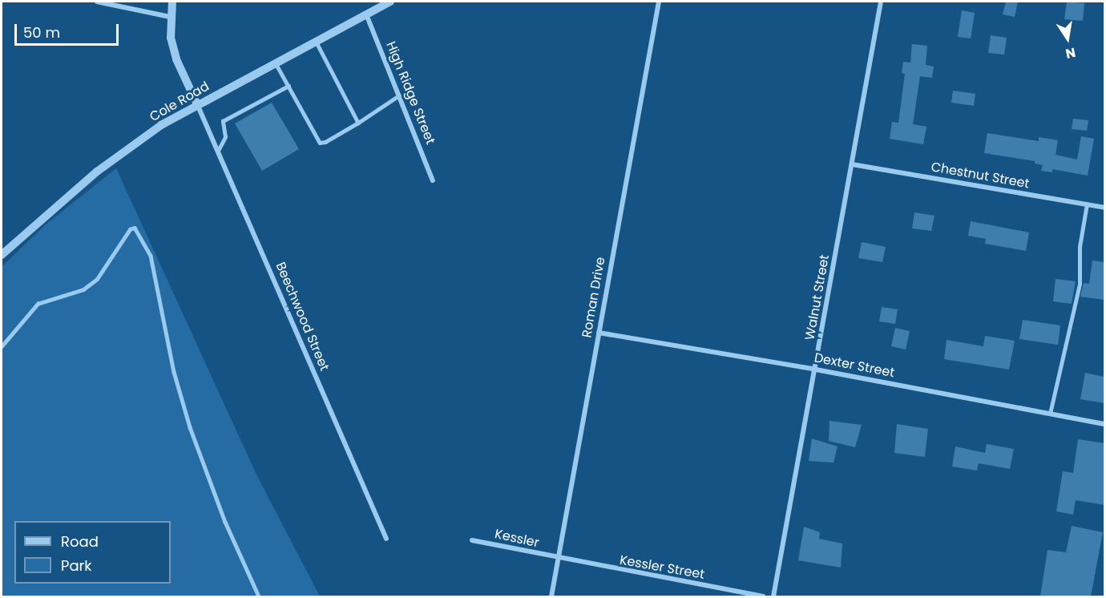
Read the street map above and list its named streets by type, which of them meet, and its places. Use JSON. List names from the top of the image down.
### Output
{
  "streets": {
    "street": [
      "High Ridge Street",
      "Cole Road",
      "Chestnut Street",
      "Roman Drive",
      "Walnut Street",
      "Beechwood Street",
      "Dexter Street",
      "Kessler",
      "Kessler Street"
    ]
  },
  "crossings": [
    ["High Ridge Street", "Cole Road"],
    ["Cole Road", "Beechwood Street"],
    ["Chestnut Street", "Walnut Street"],
    ["Roman Drive", "Dexter Street"],
    ["Roman Drive", "Kessler"],
    ["Roman Drive", "Kessler Street"],
    ["Walnut Street", "Dexter Street"],
    ["Kessler", "Kessler Street"]
  ],
  "legend": ["Road", "Park"],
  "scale_bar": "50 m",
  "north": "bottom"
}
